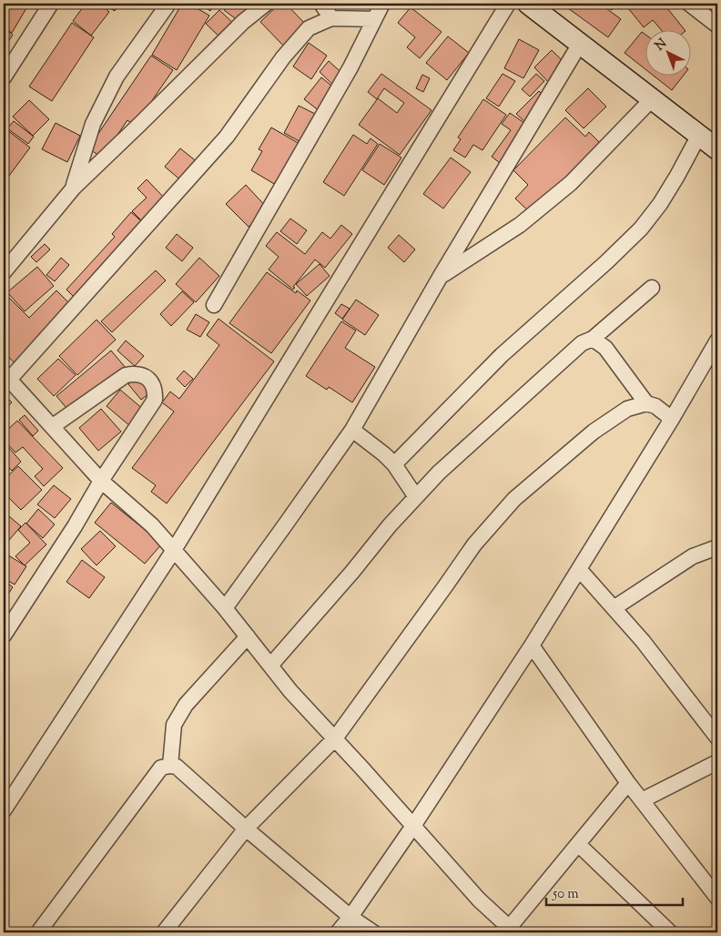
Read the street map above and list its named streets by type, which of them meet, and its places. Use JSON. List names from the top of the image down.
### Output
{
  "scale_bar": "50 m",
  "north": "top left"
}
